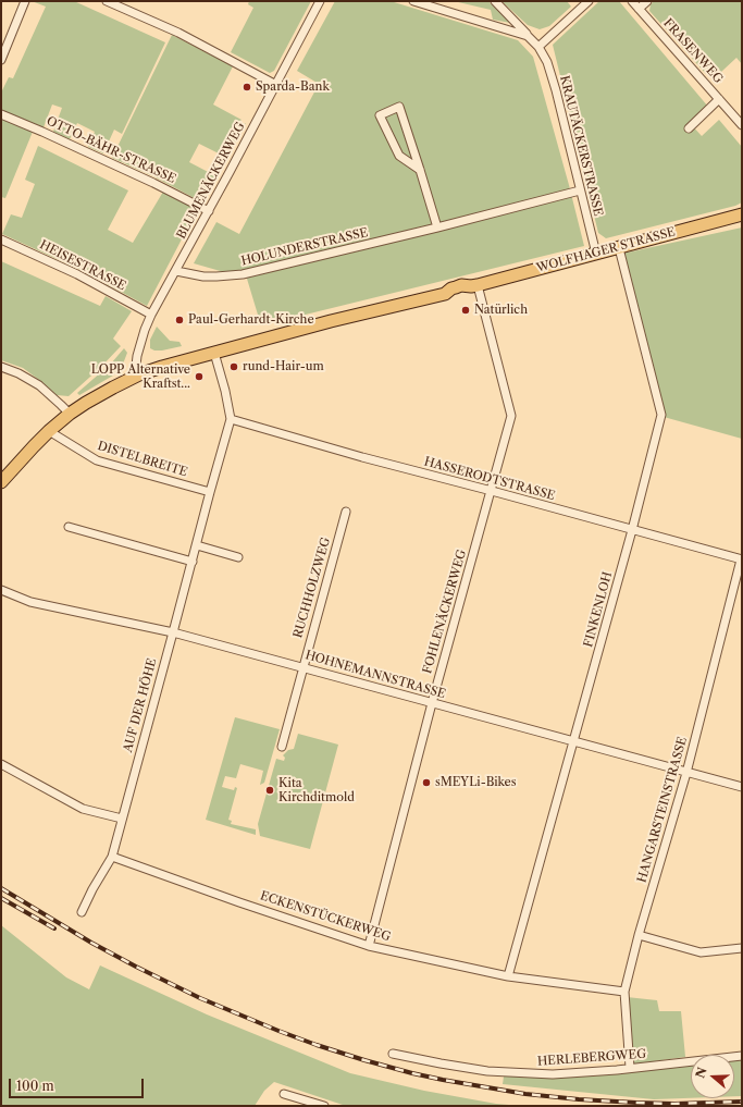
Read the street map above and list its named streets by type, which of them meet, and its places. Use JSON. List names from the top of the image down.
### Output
{
  "streets": {
    "main road": ["WOLFHAGER STRASSE"],
    "street": [
      "FRASENWEG",
      "KRAUTÄCKERSTRASSE",
      "OTTO-BÄHR-STRASSE",
      "BLUMENÄCKERWEG",
      "HOLUNDERSTRASSE",
      "HEISESTRASSE",
      "DISTELBREITE",
      "HASSERODTSTRASSE",
      "RUCHHOLZWEG",
      "FINKENLOH",
      "FOHLENÄCKERWEG",
      "HOHNEMANNSTRASSE",
      "AUF DER HÖHE",
      "HANGARSTEINSTRASSE",
      "ECKENSTÜCKERWEG",
      "HERLEBERGWEG"
    ]
  },
  "crossings": [
    ["KRAUTÄCKERSTRASSE", "HOLUNDERSTRASSE"],
    ["KRAUTÄCKERSTRASSE", "WOLFHAGER STRASSE"],
    ["OTTO-BÄHR-STRASSE", "BLUMENÄCKERWEG"],
    ["BLUMENÄCKERWEG", "HOLUNDERSTRASSE"],
    ["BLUMENÄCKERWEG", "WOLFHAGER STRASSE"],
    ["BLUMENÄCKERWEG", "HEISESTRASSE"],
    ["WOLFHAGER STRASSE", "DISTELBREITE"],
    ["WOLFHAGER STRASSE", "FINKENLOH"],
    ["WOLFHAGER STRASSE", "FOHLENÄCKERWEG"],
    ["WOLFHAGER STRASSE", "AUF DER HÖHE"],
    ["DISTELBREITE", "AUF DER HÖHE"],
    ["HASSERODTSTRASSE", "FINKENLOH"],
    ["HASSERODTSTRASSE", "FOHLENÄCKERWEG"],
    ["HASSERODTSTRASSE", "AUF DER HÖHE"],
    ["HASSERODTSTRASSE", "HANGARSTEINSTRASSE"],
    ["RUCHHOLZWEG", "HOHNEMANNSTRASSE"],
    ["FINKENLOH", "HOHNEMANNSTRASSE"],
    ["FINKENLOH", "ECKENSTÜCKERWEG"],
    ["FOHLENÄCKERWEG", "HOHNEMANNSTRASSE"],
    ["FOHLENÄCKERWEG", "ECKENSTÜCKERWEG"],
    ["HOHNEMANNSTRASSE", "AUF DER HÖHE"],
    ["HOHNEMANNSTRASSE", "HANGARSTEINSTRASSE"],
    ["AUF DER HÖHE", "ECKENSTÜCKERWEG"],
    ["HANGARSTEINSTRASSE", "ECKENSTÜCKERWEG"],
    ["HANGARSTEINSTRASSE", "HERLEBERGWEG"]
  ],
  "places": [
    "Sparda-Bank",
    "Natürlich",
    "Paul-Gerhardt-Kirche",
    "rund-Hair-um",
    "LOPP Alternative Kraftst...",
    "sMEYLi-Bikes",
    "Kita Kirchditmold"
  ],
  "scale_bar": "100 m",
  "north": "left"
}
